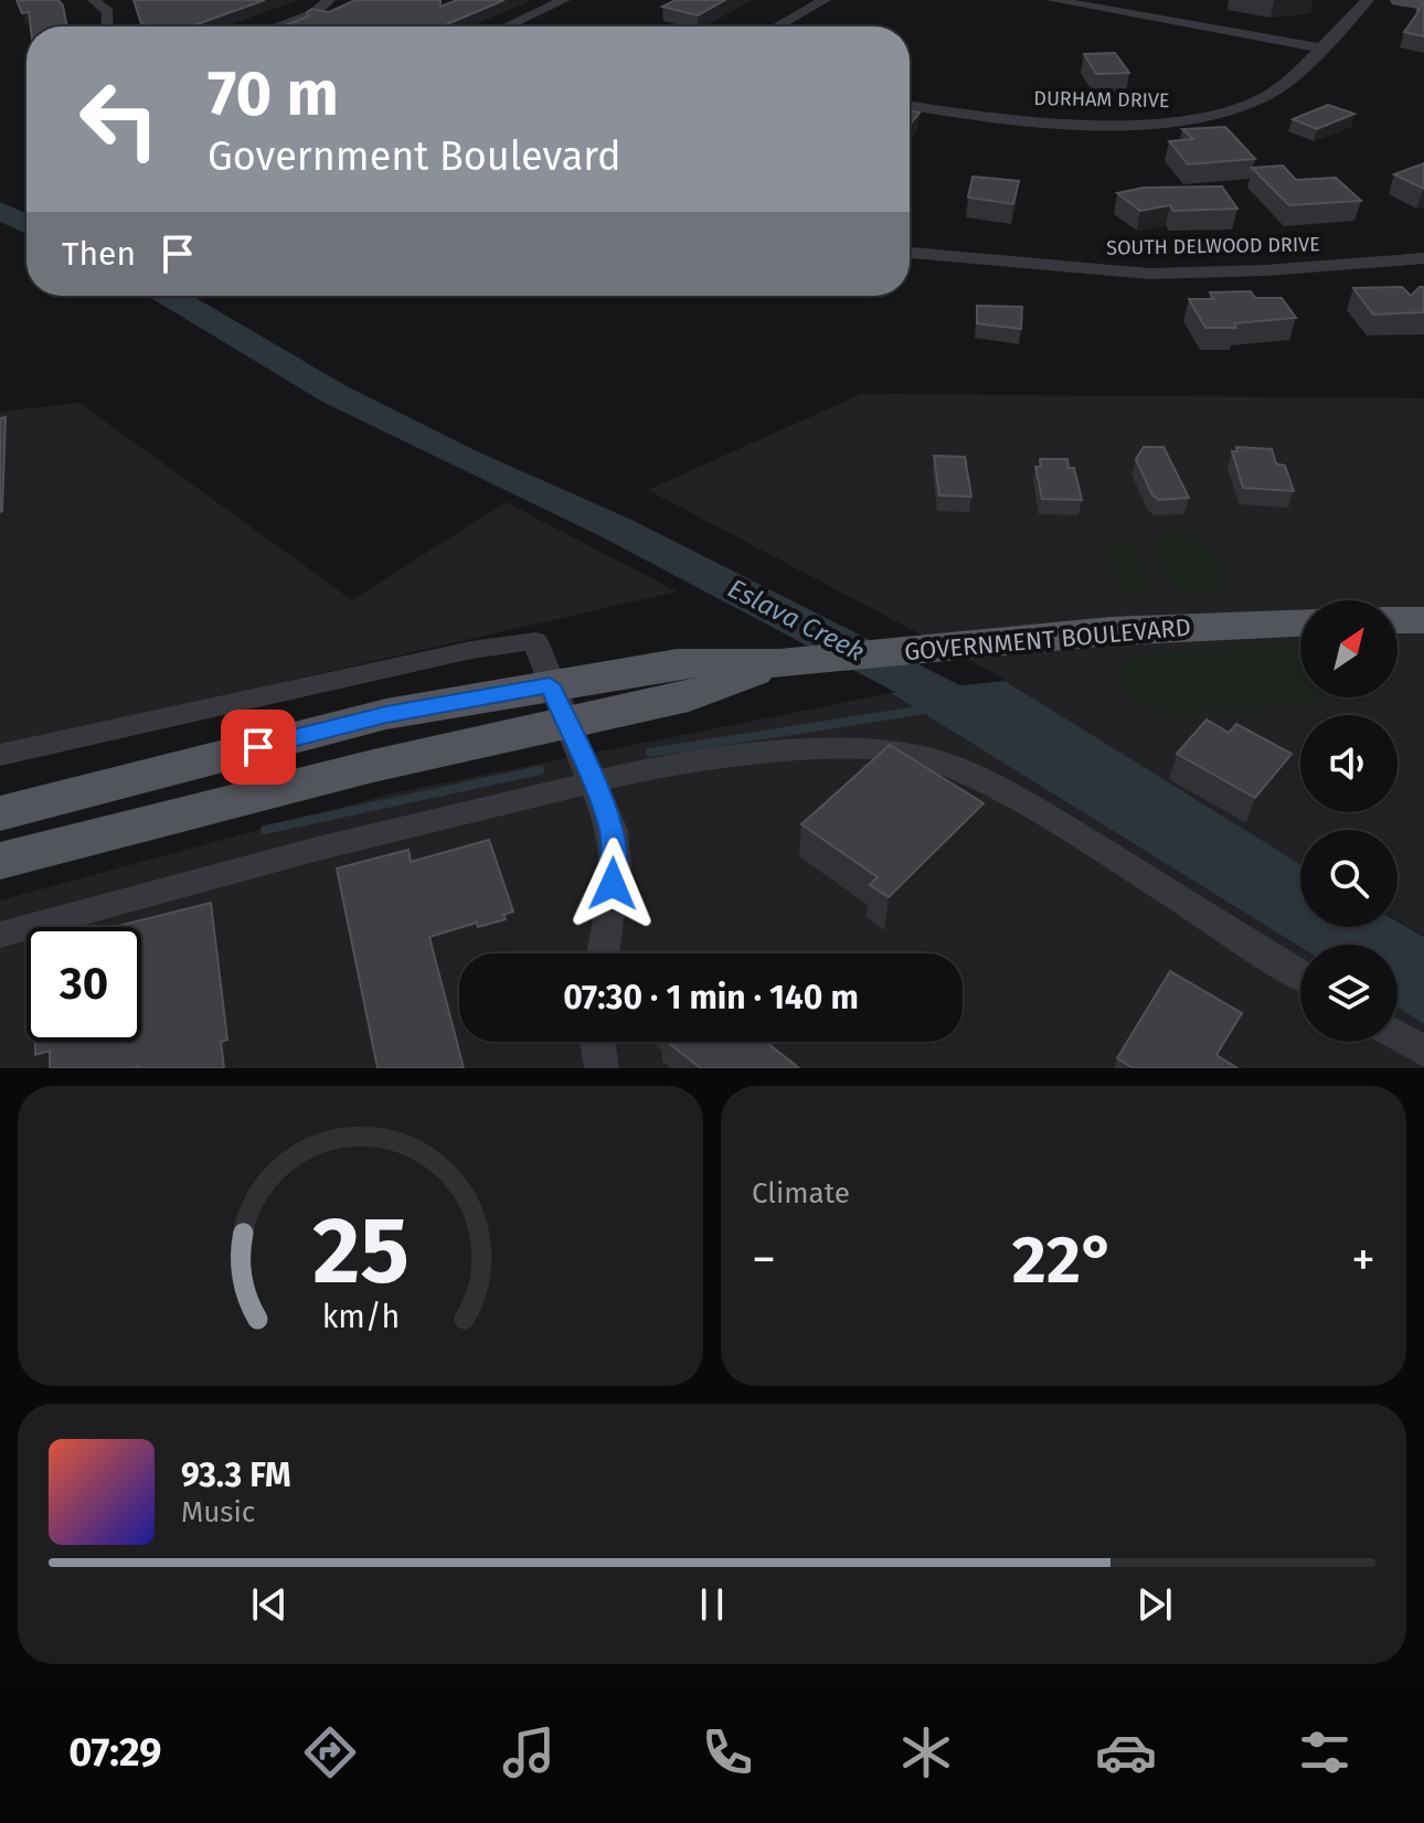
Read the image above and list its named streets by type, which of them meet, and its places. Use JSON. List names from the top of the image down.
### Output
{
  "streets": {
    "main road": ["GOVERNMENT BOULEVARD"],
    "street": ["DURHAM DRIVE", "SOUTH DELWOOD DRIVE"]
  },
  "water": ["Eslava Creek"],
  "north": "top right",
  "page": {
    "turn": ["70 m", "Government Boulevard"],
    "then": "Then",
    "limit": "30",
    "trip": "07:30 · 1 min · 140 m",
    "tile": "Climate",
    "heat": ["−", "22°", "+"],
    "song": ["93.3 FM", "Music"],
    "tabs": "07:29",
    "gauge": ["25", "km/h"]
  }
}
